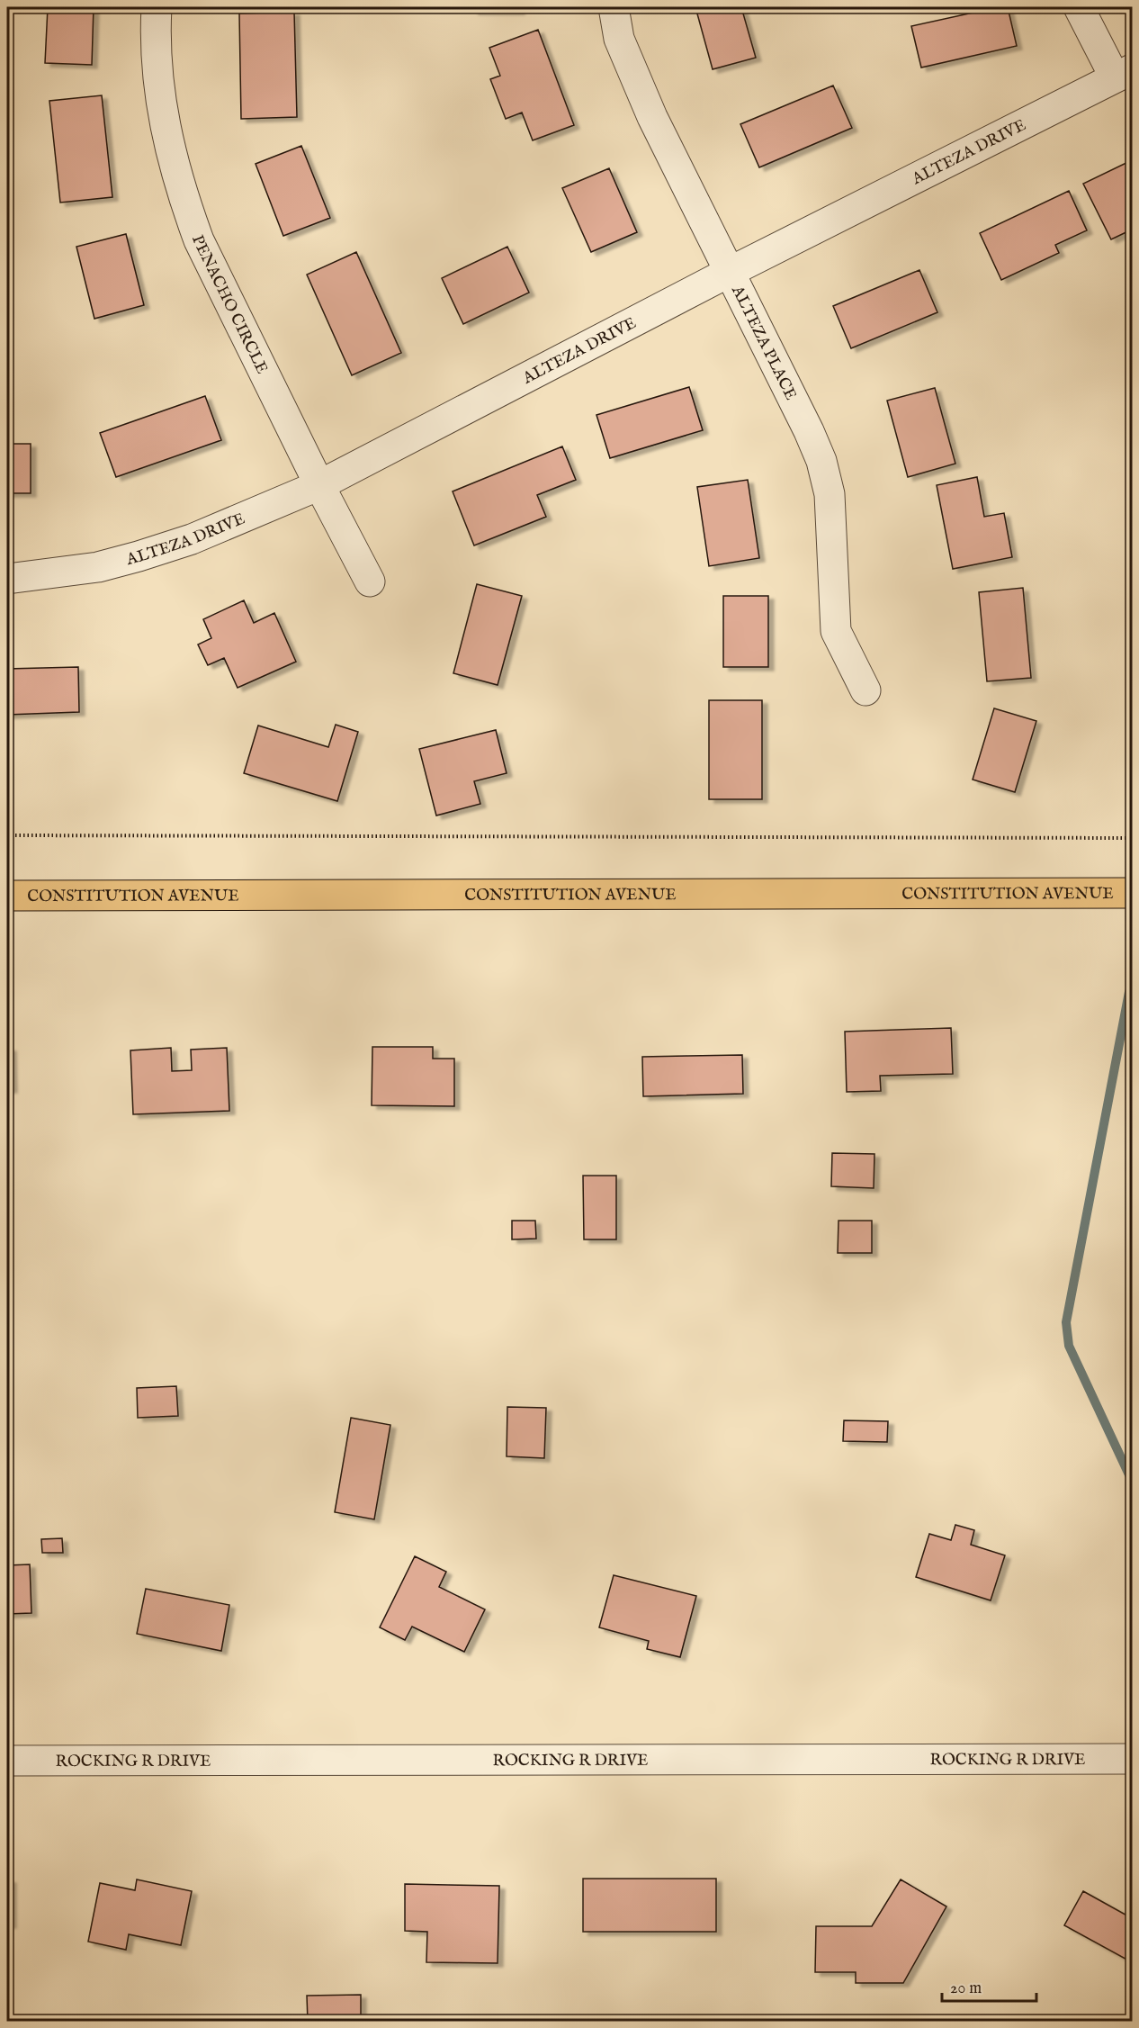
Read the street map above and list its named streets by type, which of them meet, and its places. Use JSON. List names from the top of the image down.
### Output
{
  "streets": {
    "main road": ["CONSTITUTION AVENUE"],
    "street": [
      "ALTEZA DRIVE",
      "PENACHO CIRCLE",
      "ALTEZA PLACE",
      "ROCKING R DRIVE"
    ]
  },
  "crossings": [
    ["ALTEZA DRIVE", "PENACHO CIRCLE"],
    ["ALTEZA DRIVE", "ALTEZA PLACE"]
  ],
  "scale_bar": "20 m"
}
